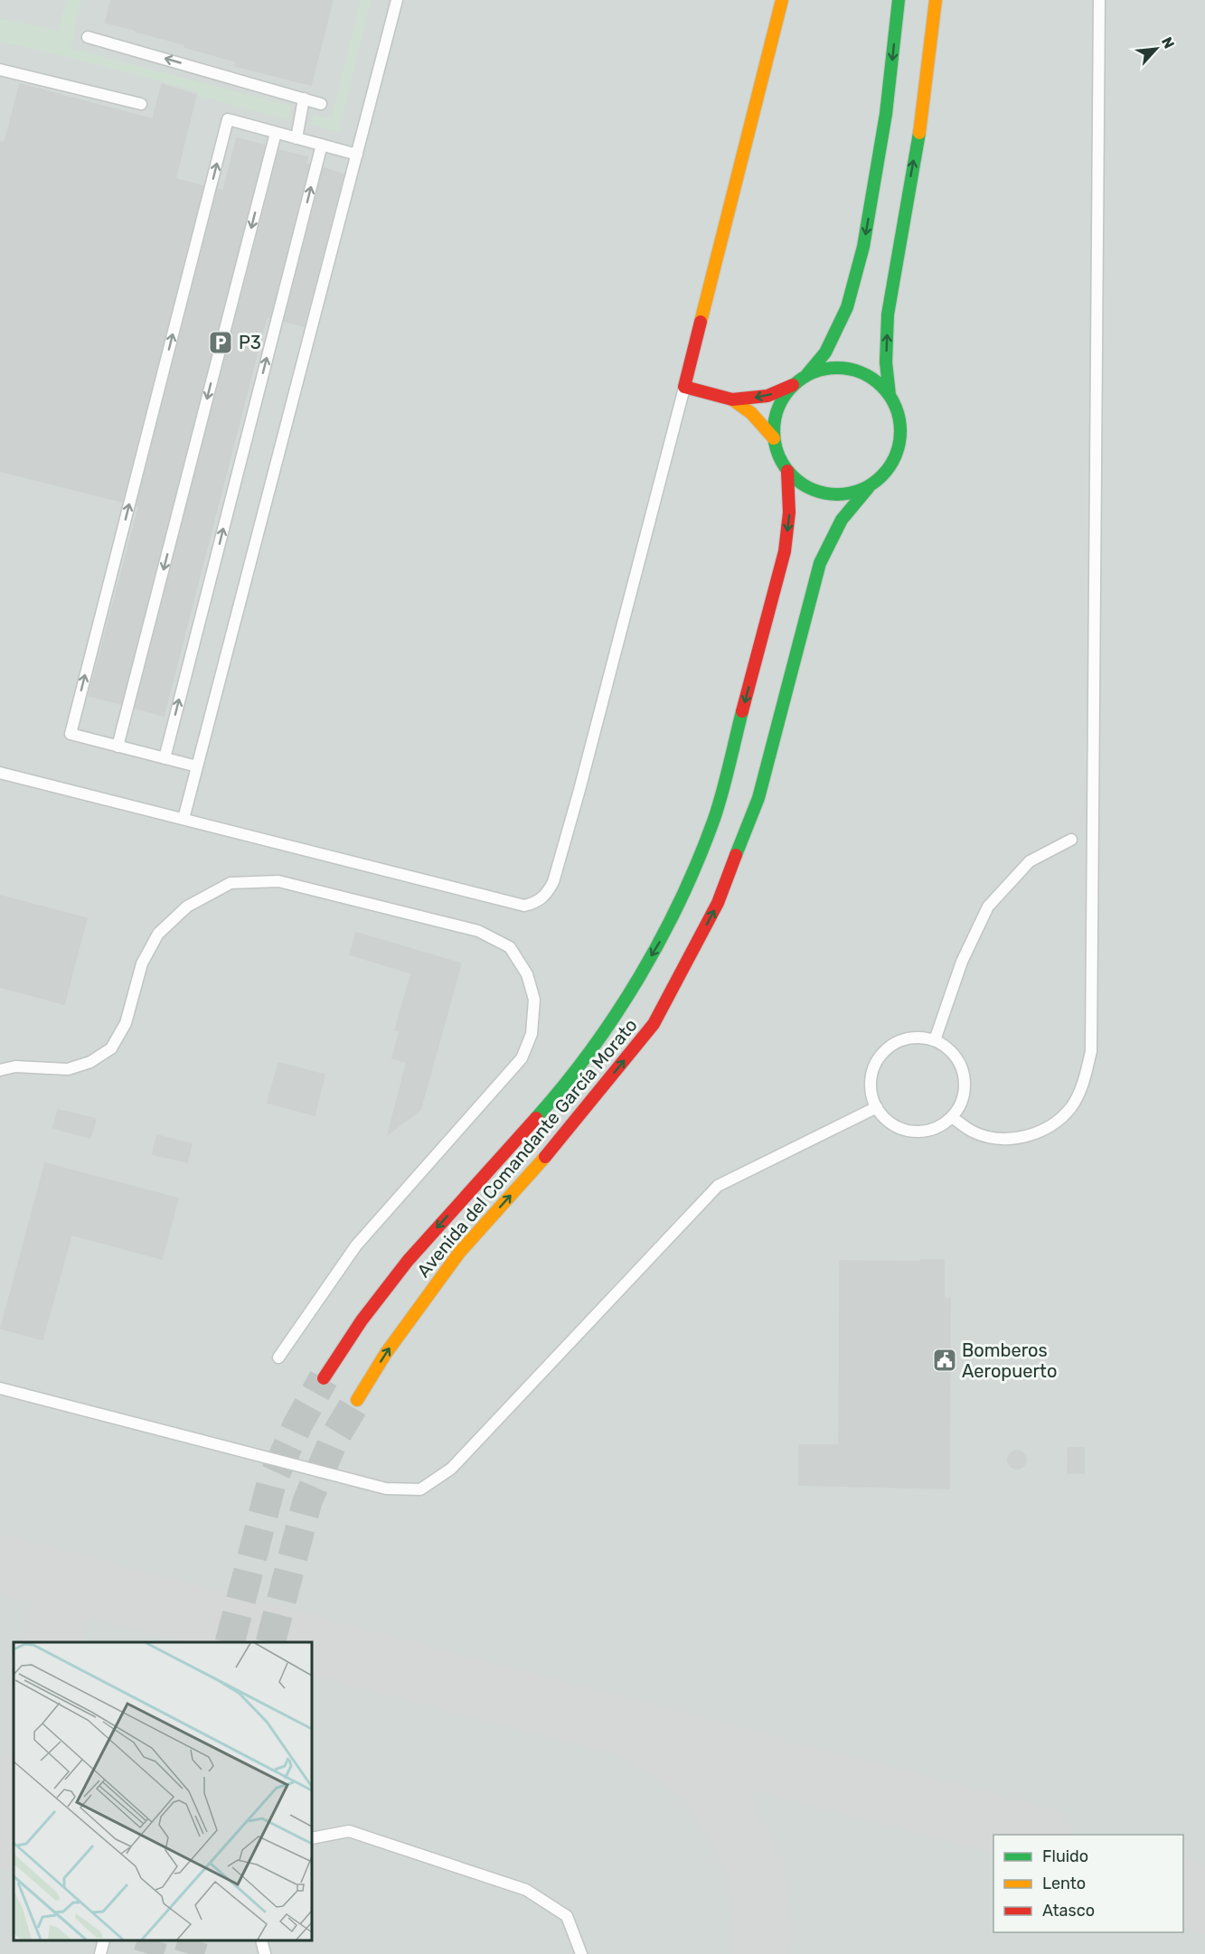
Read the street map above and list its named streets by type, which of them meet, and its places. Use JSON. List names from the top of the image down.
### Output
{
  "streets": {
    "main road": ["Avenida del Comandante García Morato"]
  },
  "places": {
    "parking": ["P3"],
    "public building": ["Bomberos Aeropuerto"]
  },
  "legend": ["Fluido", "Lento", "Atasco"],
  "north": "top right"
}
